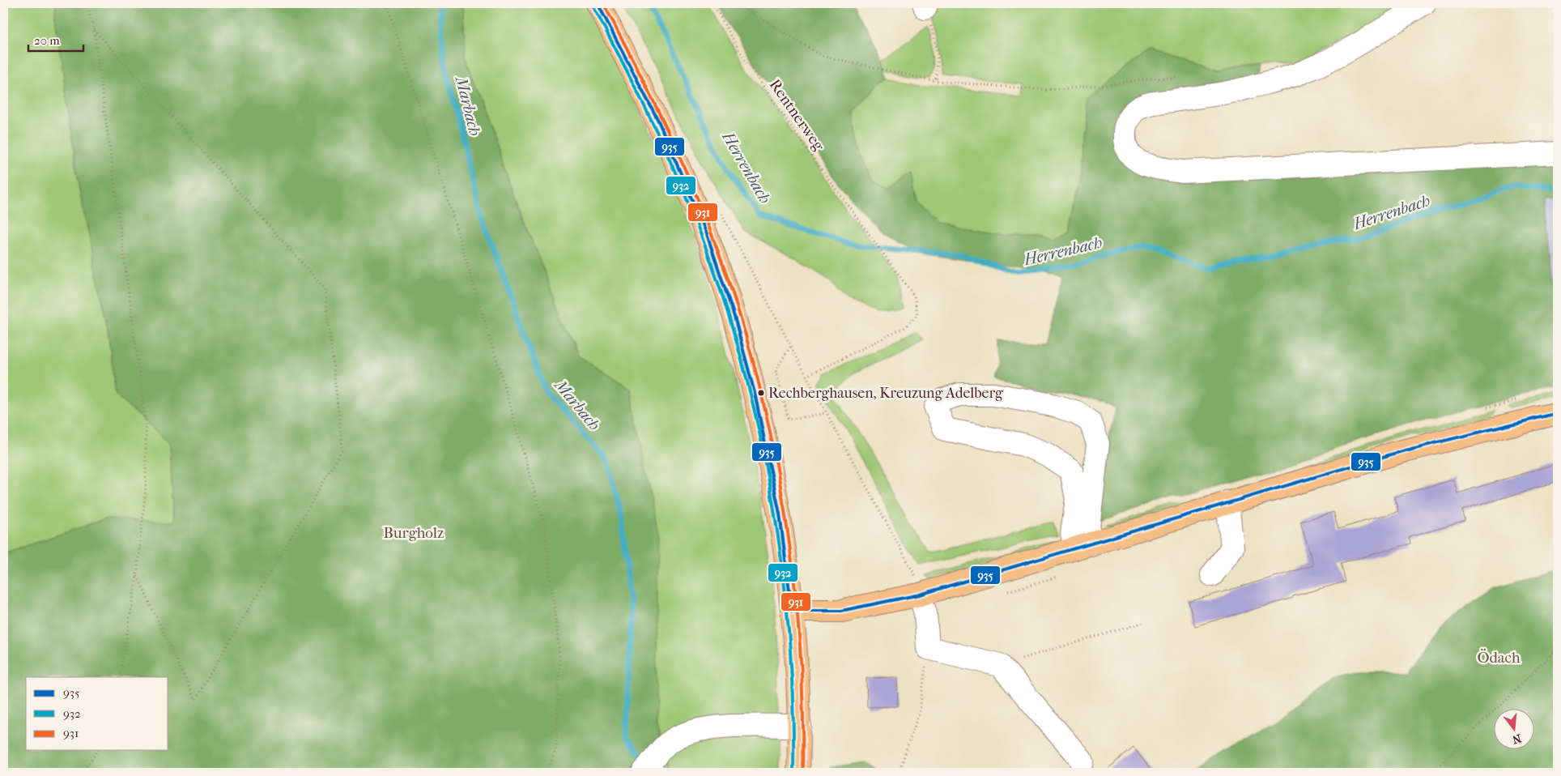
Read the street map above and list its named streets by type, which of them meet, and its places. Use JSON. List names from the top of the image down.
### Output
{
  "streets": {
    "path": ["Rentnerweg"]
  },
  "water": ["Marbach", "Herrenbach"],
  "parks": ["Burgholz", "Ödach"],
  "places": ["Rechberghausen, Kreuzung Adelberg"],
  "lines": ["transit line 935", "transit line 931", "transit line 932"],
  "legend": ["935", "932", "931"],
  "scale_bar": "20 m",
  "north": "bottom"
}
